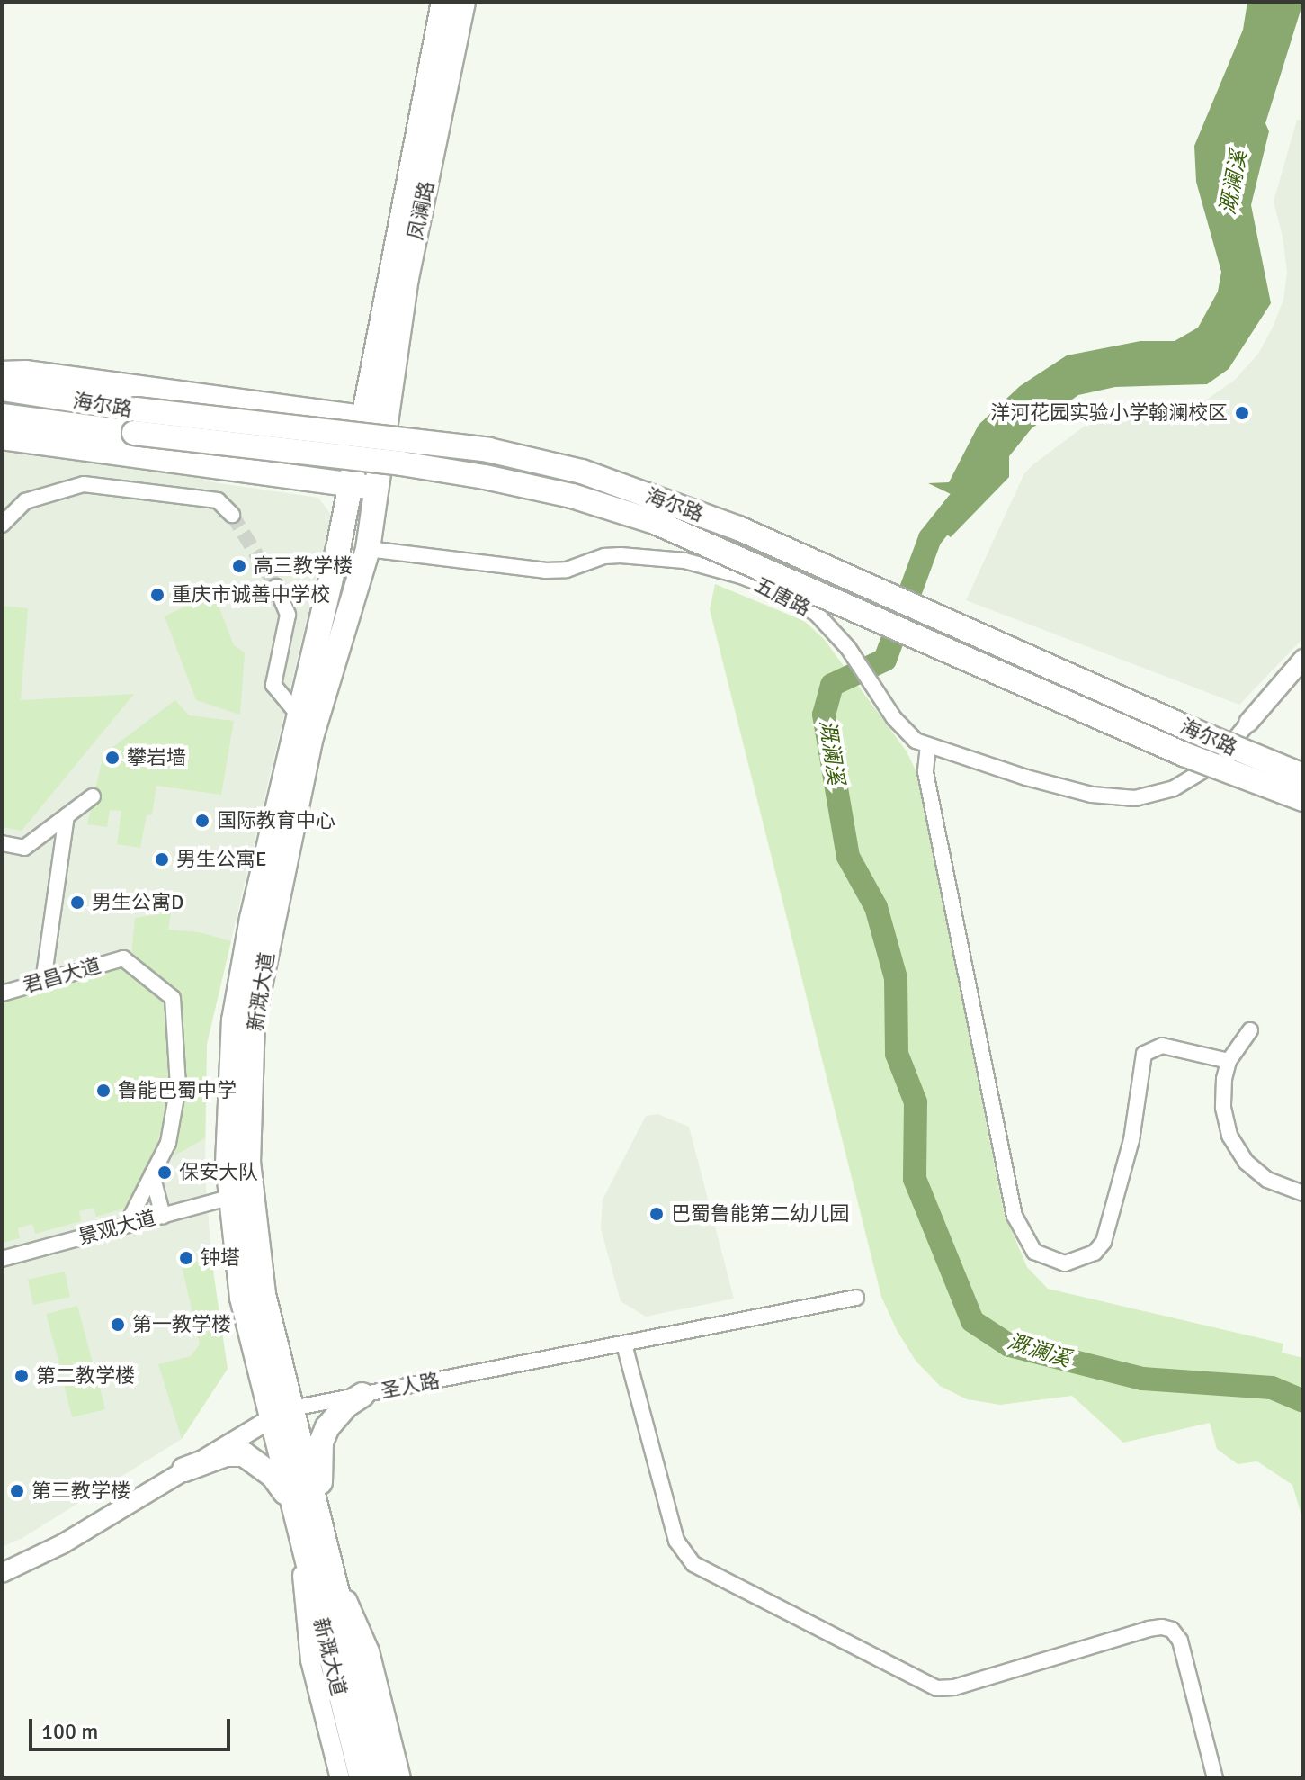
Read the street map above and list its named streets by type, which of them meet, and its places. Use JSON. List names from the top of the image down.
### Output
{
  "streets": {
    "main road": ["凤澜路", "海尔路", "新溉大道"],
    "street": [
      "五唐路",
      "君昌大道",
      "景观大道",
      "圣人路"
    ]
  },
  "crossings": [
    ["凤澜路", "新溉大道"],
    ["五唐路", "新溉大道"],
    ["君昌大道", "景观大道"],
    ["新溉大道", "景观大道"],
    ["新溉大道", "圣人路"]
  ],
  "water": ["溉澜溪"],
  "places": [
    "洋河花园实验小学翰澜校区",
    "高三教学楼",
    "重庆市诚善中学校",
    "攀岩墙",
    "国际教育中心",
    "男生公寓E",
    "男生公寓D",
    "鲁能巴蜀中学",
    "保安大队",
    "巴蜀鲁能第二幼儿园",
    "钟塔",
    "第一教学楼",
    "第二教学楼",
    "第三教学楼"
  ],
  "scale_bar": "100 m"
}
